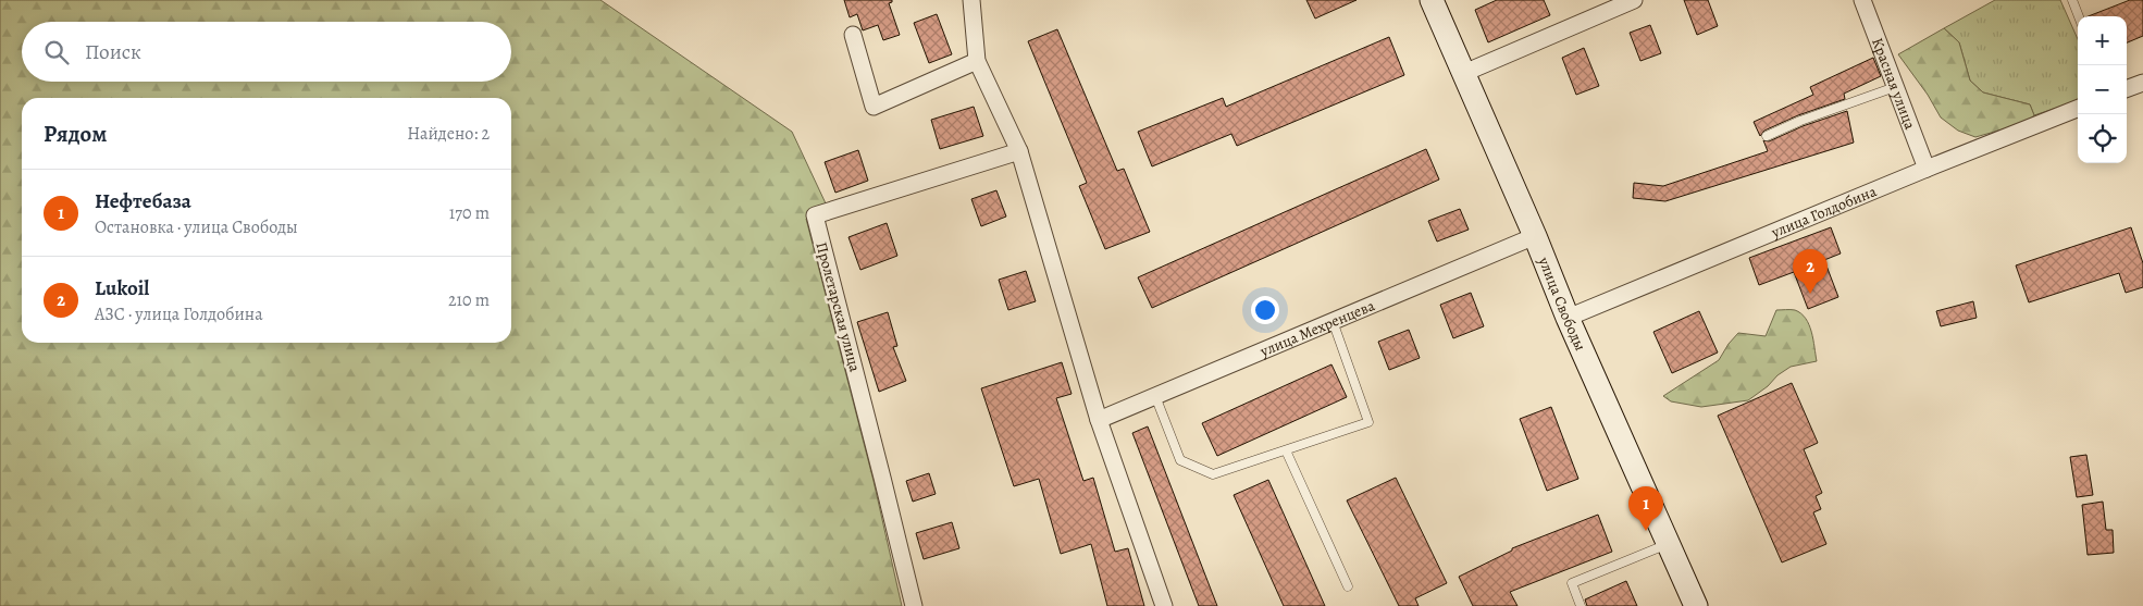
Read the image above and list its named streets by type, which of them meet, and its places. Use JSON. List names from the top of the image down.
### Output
{
  "streets": {
    "main road": ["улица Свободы"],
    "street": [
      "Красная улица",
      "улица Голдобина",
      "Пролетарская улица",
      "улица Мехренцева"
    ]
  },
  "crossings": [
    ["Красная улица", "улица Голдобина"],
    ["улица Голдобина", "улица Свободы"],
    ["улица Свободы", "улица Мехренцева"]
  ],
  "page": {
    "map_buttons": ["+", "−"],
    "search": "Поиск",
    "heading": ["Рядом", "Найдено: 2"],
    "list": [
      {
        "mark": "1",
        "name": "Нефтебаза",
        "note": "Остановка · улица Свободы",
        "value": "170 m"
      },
      {
        "mark": "2",
        "name": "Lukoil",
        "note": "АЗС · улица Голдобина",
        "value": "210 m"
      }
    ],
    "pins": ["2", "1"]
  }
}
